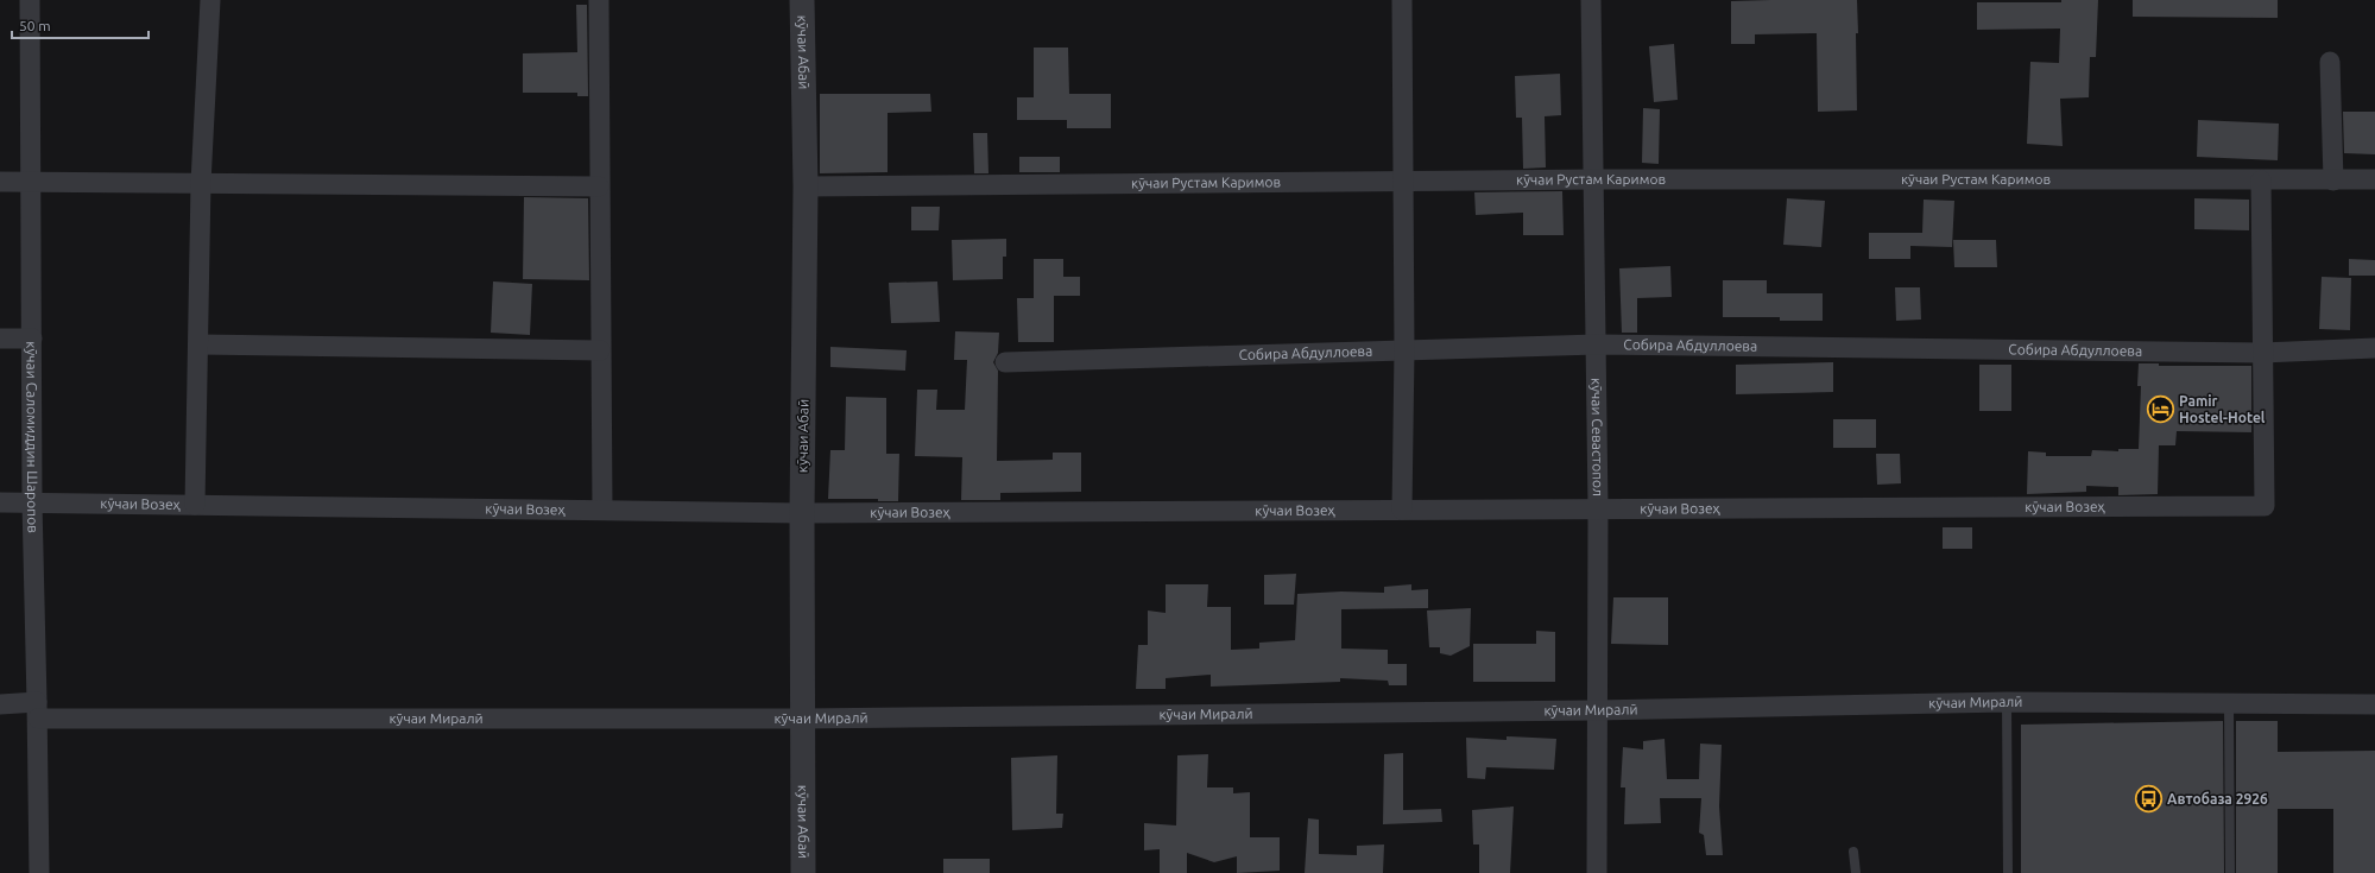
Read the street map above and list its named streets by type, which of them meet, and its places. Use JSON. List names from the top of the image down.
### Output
{
  "streets": {
    "street": [
      "кӯчаи Абаӣ",
      "кӯчаи Рустам Каримов",
      "Собира Абдуллоева",
      "кӯчаи Севастопол",
      "кӯчаи Саломиддин Шаропов",
      "кӯчаи Возеҳ",
      "кӯчаи Миралӣ"
    ]
  },
  "crossings": [
    ["кӯчаи Абаӣ", "кӯчаи Рустам Каримов"],
    ["кӯчаи Абаӣ", "кӯчаи Возеҳ"],
    ["кӯчаи Абаӣ", "кӯчаи Миралӣ"],
    ["кӯчаи Рустам Каримов", "кӯчаи Севастопол"],
    ["кӯчаи Рустам Каримов", "кӯчаи Возеҳ"],
    ["Собира Абдуллоева", "кӯчаи Севастопол"],
    ["Собира Абдуллоева", "кӯчаи Возеҳ"],
    ["кӯчаи Севастопол", "кӯчаи Возеҳ"],
    ["кӯчаи Севастопол", "кӯчаи Миралӣ"],
    ["кӯчаи Саломиддин Шаропов", "кӯчаи Возеҳ"],
    ["кӯчаи Саломиддин Шаропов", "кӯчаи Миралӣ"]
  ],
  "places": {
    "hotel": ["Pamir Hostel-Hotel"],
    "bus stop": ["Автобаза 2926"]
  },
  "scale_bar": "50 m"
}
